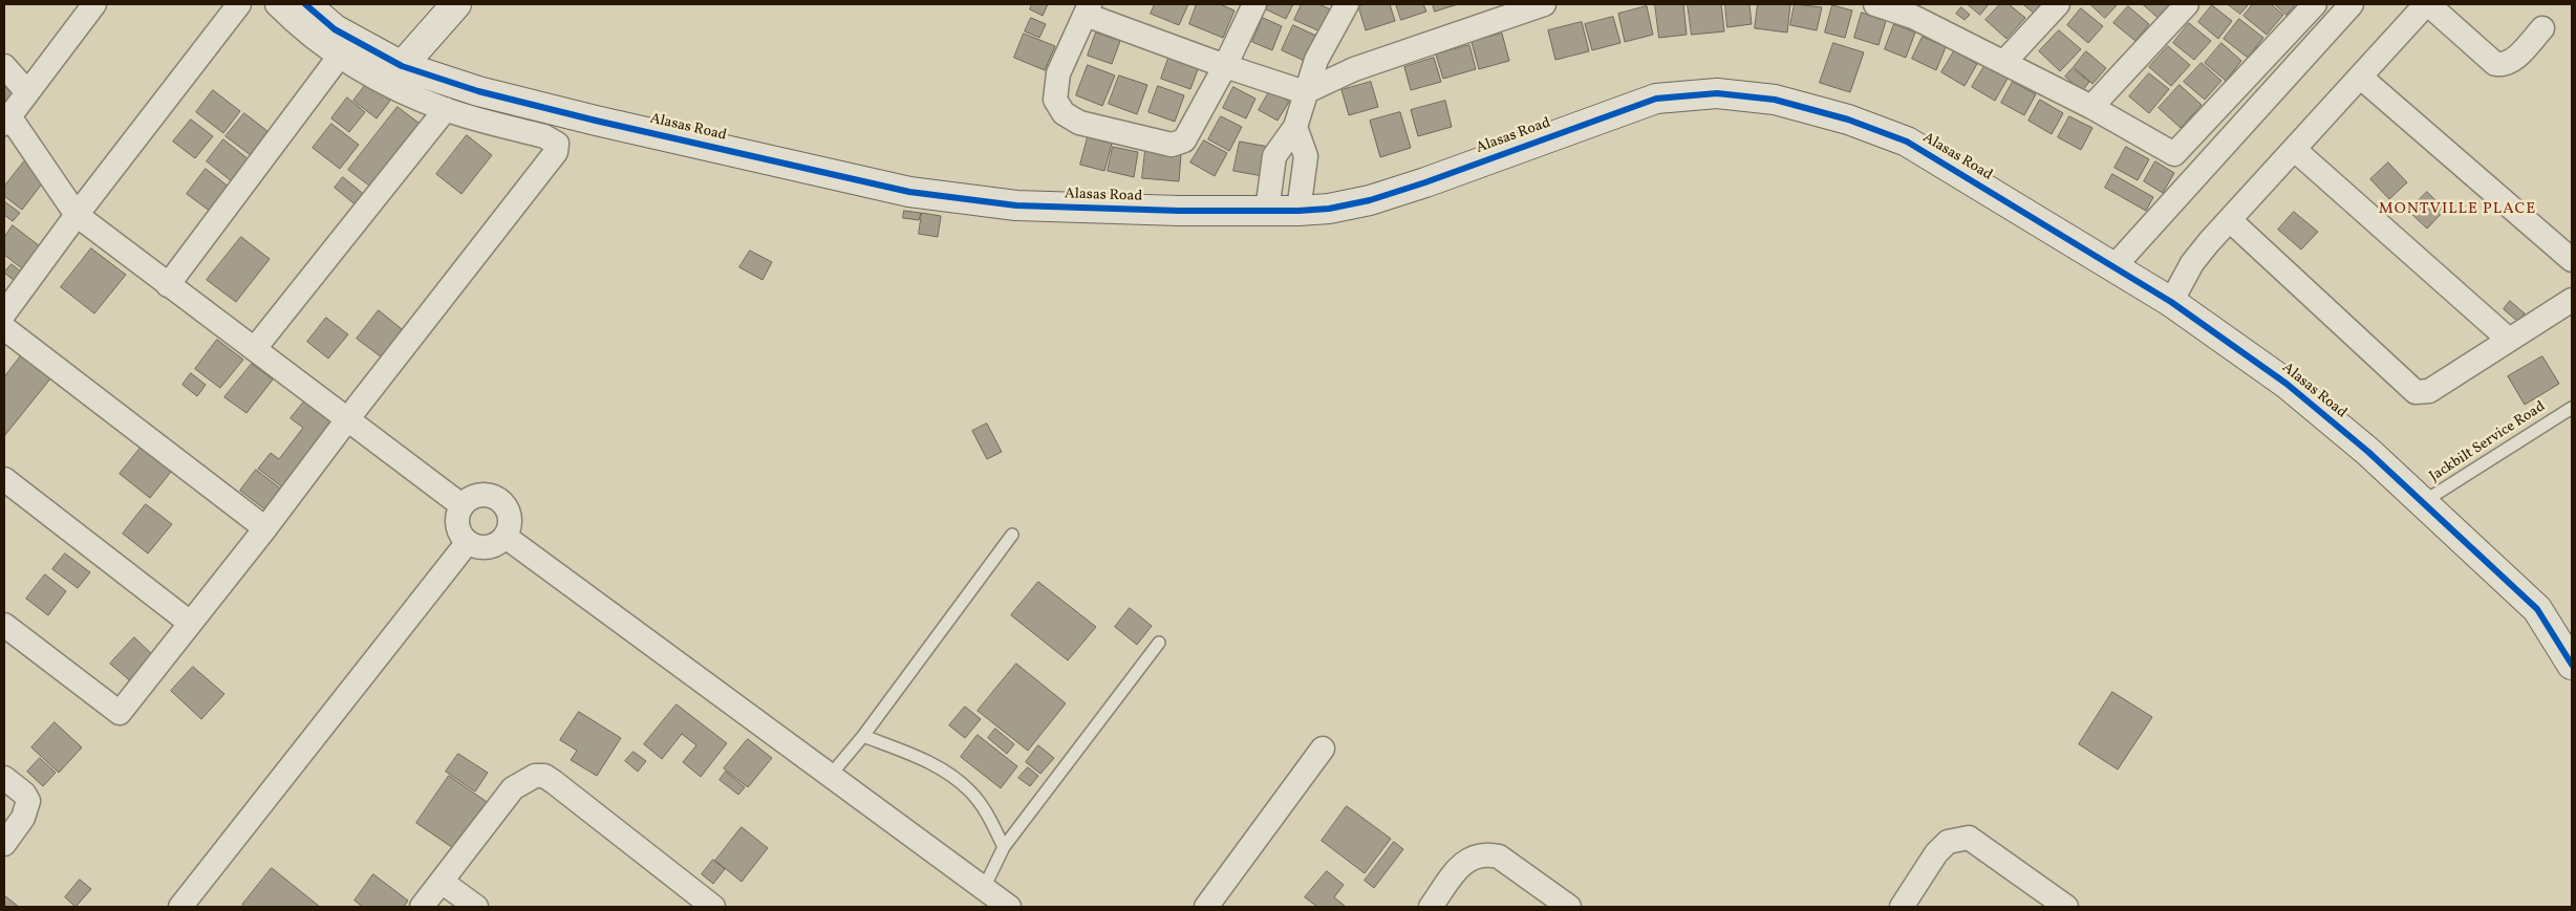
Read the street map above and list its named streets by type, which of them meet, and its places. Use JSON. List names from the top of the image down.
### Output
{
  "streets": {
    "street": ["Alasas Road"],
    "lane": ["Jackbilt Service Road"]
  },
  "crossings": [
    ["Alasas Road", "Jackbilt Service Road"]
  ],
  "districts": ["MONTVILLE PLACE"]
}
